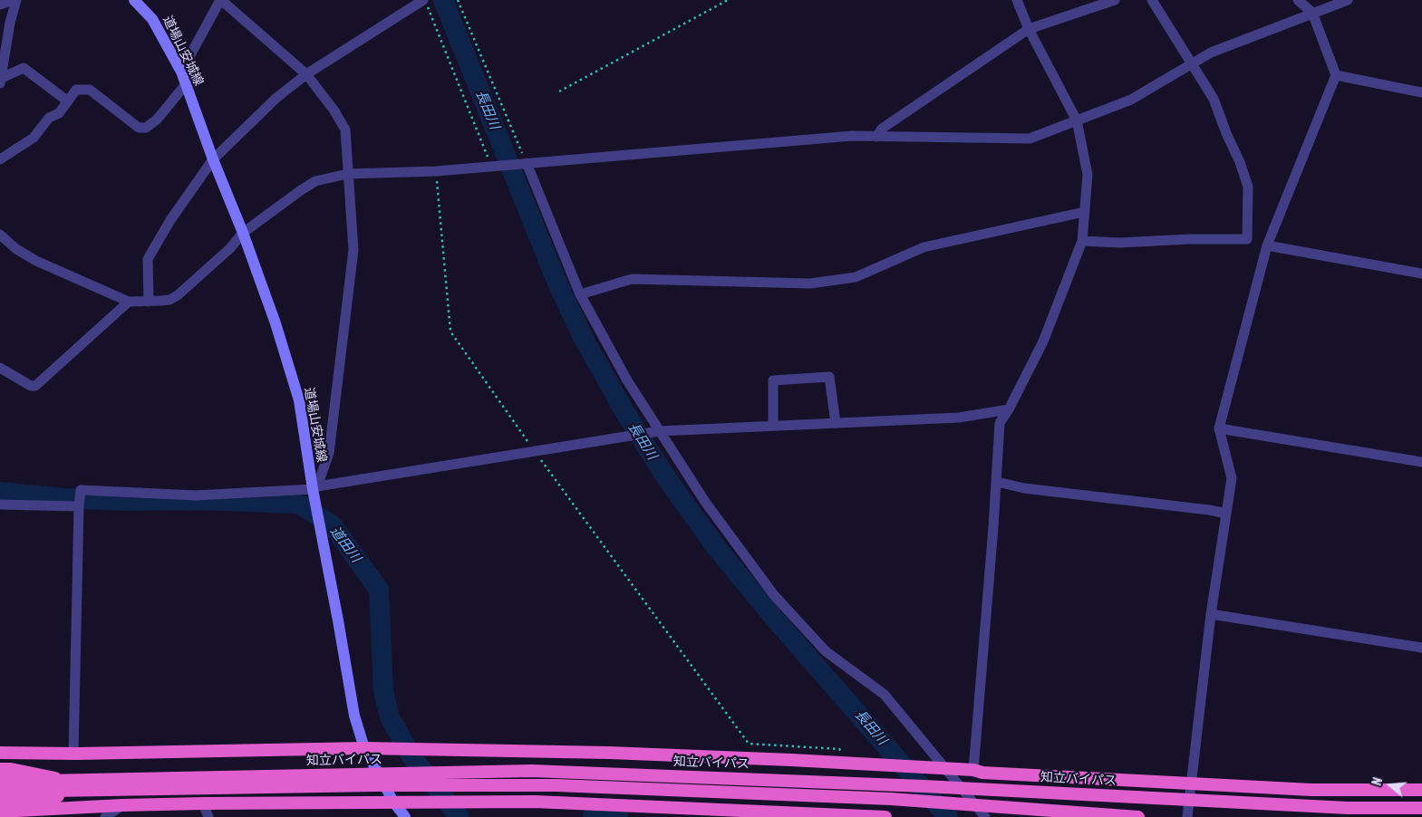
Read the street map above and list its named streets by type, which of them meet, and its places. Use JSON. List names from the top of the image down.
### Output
{
  "streets": {
    "highway": ["知立バイパス"],
    "main road": ["道場山安城線"]
  },
  "water": ["長田川", "道田川"],
  "north": "left"
}
